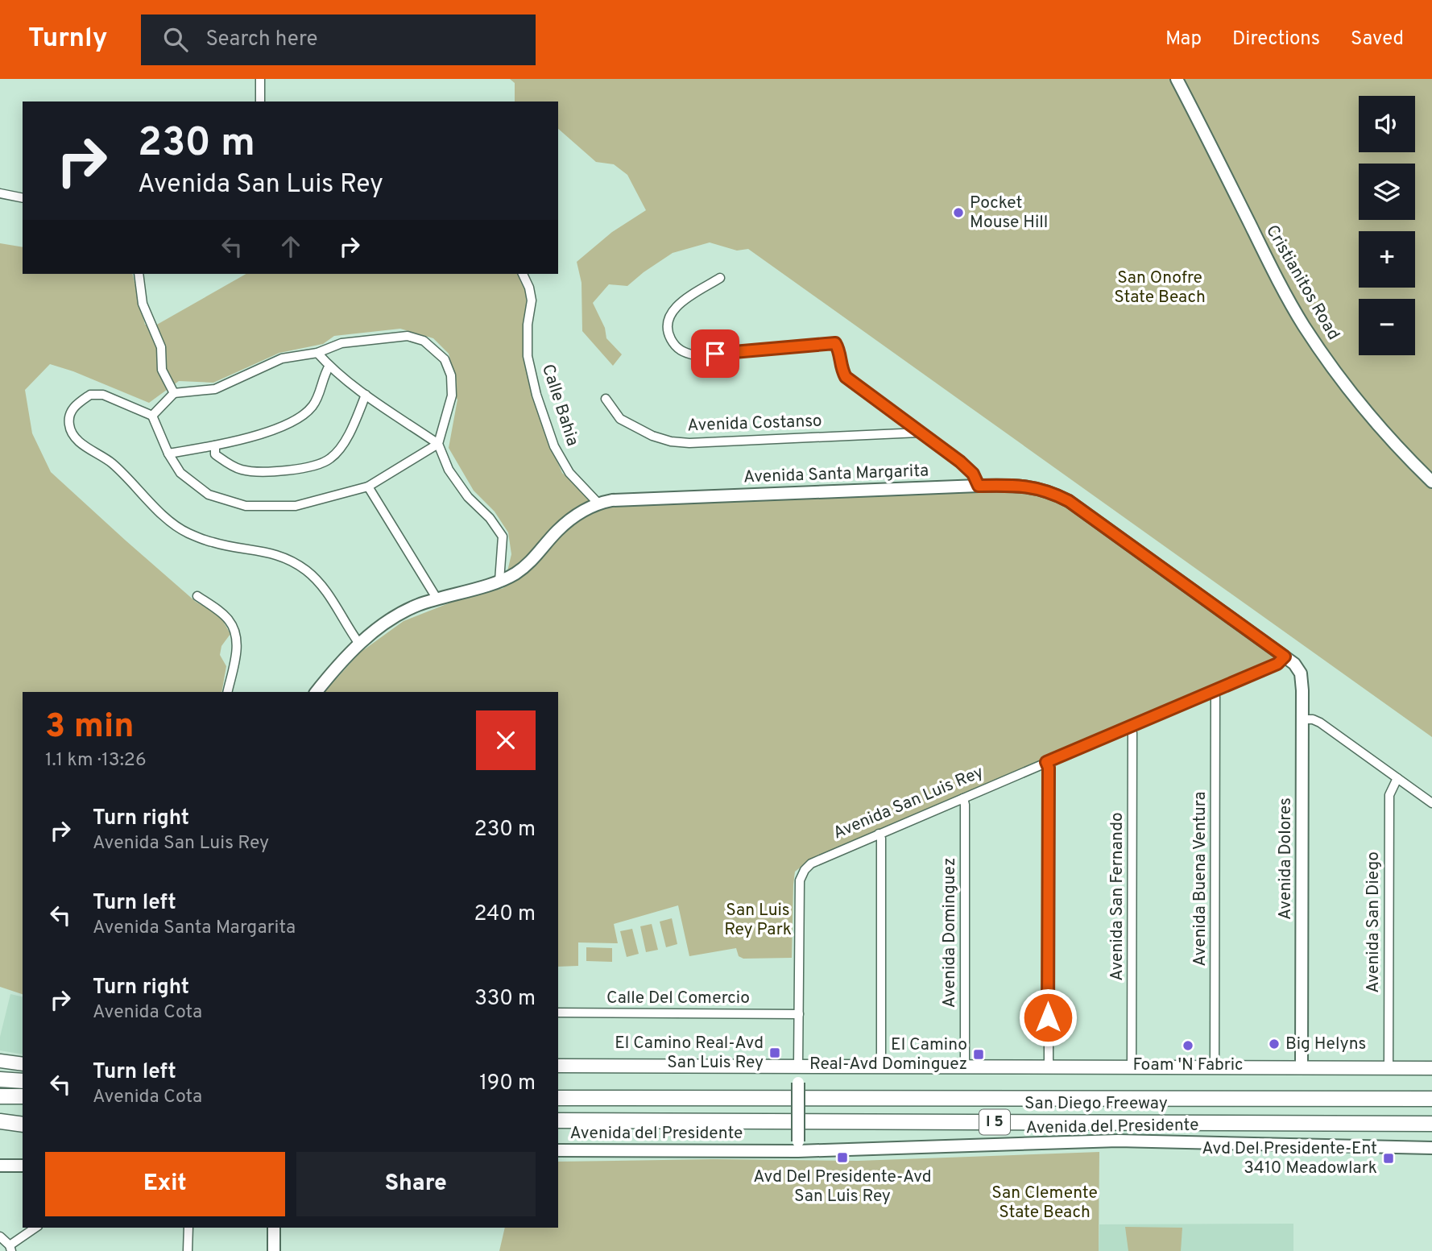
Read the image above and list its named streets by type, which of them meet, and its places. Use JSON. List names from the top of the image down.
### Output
{
  "streets": {
    "highway": ["San Diego Freeway", "I 5"],
    "street": [
      "Cristianitos Road",
      "Calle Bahia",
      "Avenida Costanso",
      "Avenida Santa Margarita",
      "Avenida San Luis Rey",
      "Avenida Dolores",
      "Avenida Buena Ventura",
      "Avenida San Fernando",
      "Avenida San Diego",
      "Avenida Dominguez",
      "Calle Del Comercio",
      "Avenida del Presidente"
    ]
  },
  "crossings": [
    ["Calle Bahia", "Avenida Santa Margarita"],
    ["Avenida Santa Margarita", "Avenida San Luis Rey"],
    ["Avenida Santa Margarita", "Avenida Dolores"],
    ["Avenida San Luis Rey", "Avenida Dolores"],
    ["Avenida San Luis Rey", "Avenida Buena Ventura"],
    ["Avenida San Luis Rey", "Avenida San Fernando"],
    ["Avenida San Luis Rey", "Avenida Dominguez"],
    ["Avenida San Luis Rey", "Calle Del Comercio"],
    ["Avenida San Luis Rey", "Avenida del Presidente"]
  ],
  "parks": ["San Onofre State Beach", "San Luis Rey Park", "San Clemente State Beach"],
  "places": {
    "other": ["Pocket Mouse Hill", "Big Helyns", "Foam 'N Fabric"],
    "transit": [
      "El Camino Real-Avd San Luis Rey",
      "El Camino Real-Avd Dominguez",
      "Avd Del Presidente-Avd San Luis Rey",
      "Avd Del Presidente-Ent 3410 Meadowlark"
    ]
  },
  "page": {
    "header": "Turnly",
    "search": "Search here",
    "nav": ["Map", "Directions", "Saved"],
    "map_buttons": ["+", "−"],
    "turn": ["230 m", "Avenida San Luis Rey"],
    "heading": ["3 min", "1.1 km · 13:26"],
    "list": [
      {
        "name": "Turn right",
        "note": "Avenida San Luis Rey",
        "value": "230 m"
      },
      {
        "name": "Turn left",
        "note": "Avenida Santa Margarita",
        "value": "240 m"
      },
      {
        "name": "Turn right",
        "note": "Avenida Cota",
        "value": "330 m"
      },
      {
        "name": "Turn left",
        "note": "Avenida Cota",
        "value": "190 m"
      }
    ],
    "buttons": ["Exit", "Share"]
  }
}
